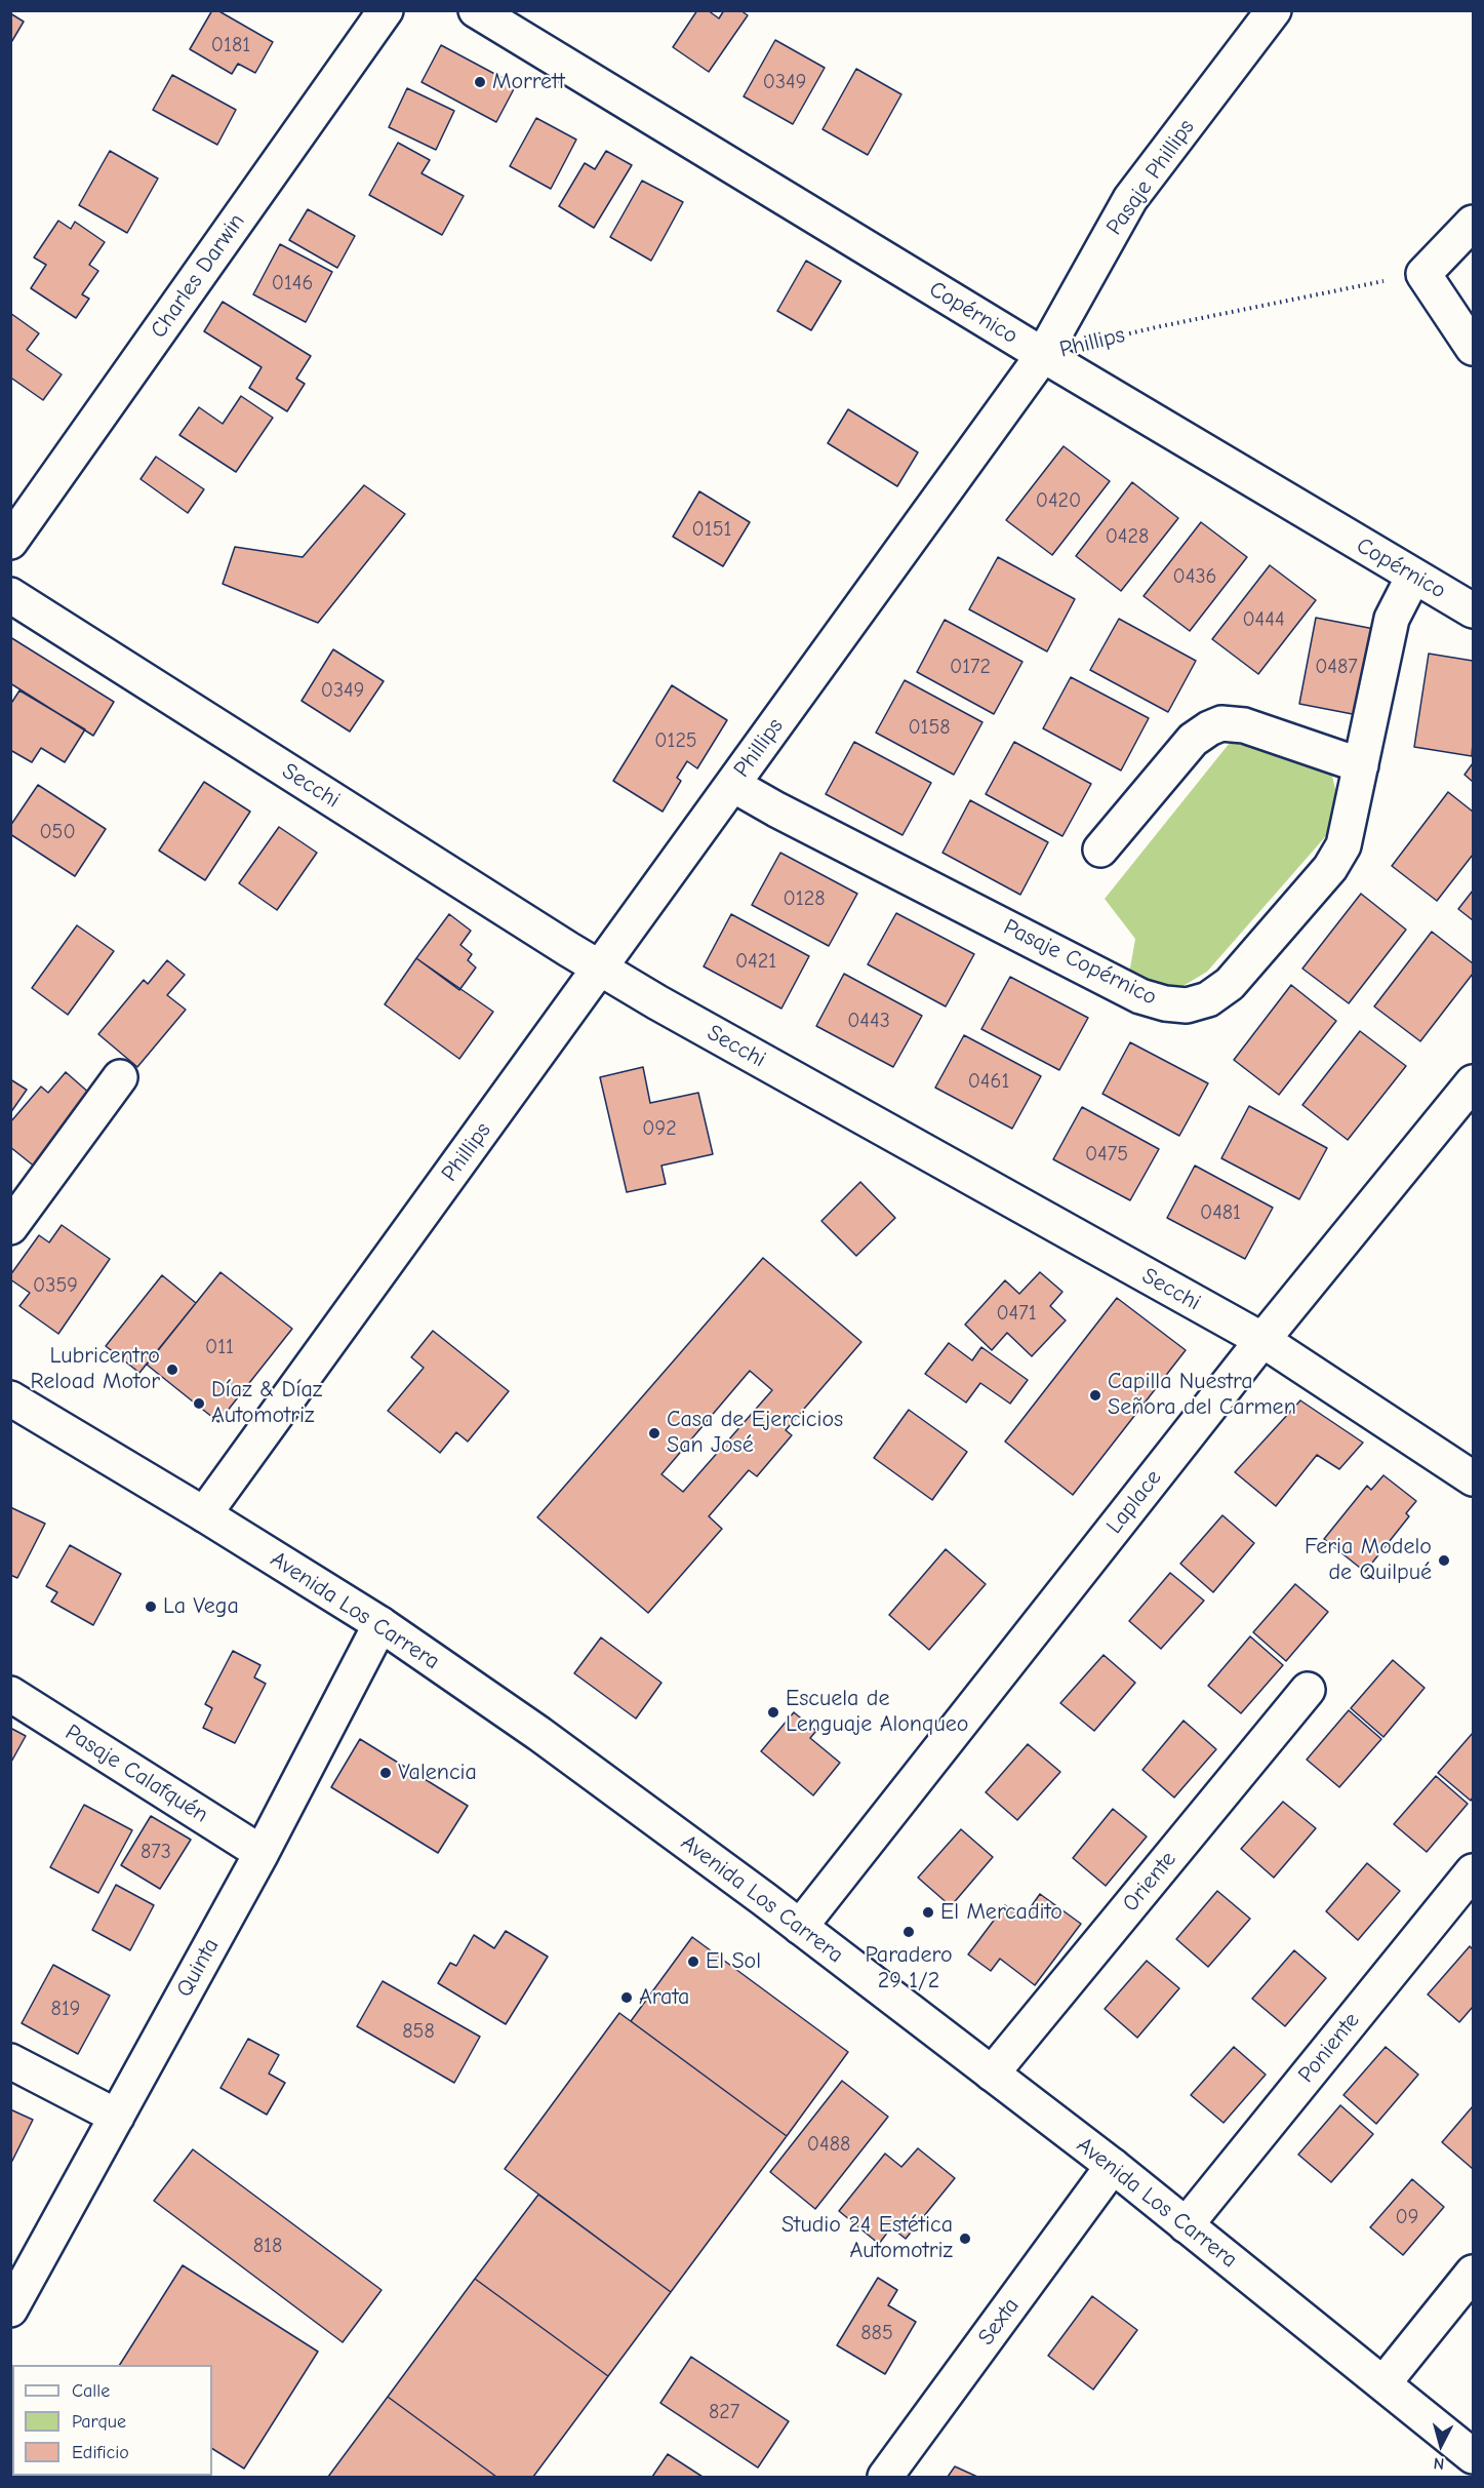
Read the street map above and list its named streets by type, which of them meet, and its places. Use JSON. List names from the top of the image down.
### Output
{
  "streets": {
    "street": [
      "Pasaje Phillips",
      "Charles Darwin",
      "Copérnico",
      "Phillips",
      "Secchi",
      "Pasaje Copérnico",
      "Laplace",
      "Avenida Los Carrera",
      "Pasaje Calafquén",
      "Oriente",
      "Quinta",
      "Poniente",
      "Sexta"
    ]
  },
  "crossings": [
    ["Pasaje Phillips", "Copérnico"],
    ["Pasaje Phillips", "Phillips"],
    ["Copérnico", "Phillips"],
    ["Copérnico", "Pasaje Copérnico"],
    ["Phillips", "Secchi"],
    ["Phillips", "Pasaje Copérnico"],
    ["Phillips", "Avenida Los Carrera"],
    ["Secchi", "Laplace"],
    ["Laplace", "Avenida Los Carrera"],
    ["Avenida Los Carrera", "Oriente"],
    ["Avenida Los Carrera", "Quinta"],
    ["Avenida Los Carrera", "Poniente"],
    ["Avenida Los Carrera", "Sexta"],
    ["Pasaje Calafquén", "Quinta"]
  ],
  "places": [
    "Morrett",
    "Lubricentro Reload Motor",
    "Capilla Nuestra Señora del Carmen",
    "Díaz & Díaz Automotriz",
    "Casa de Ejercicios San José",
    "Feria Modelo de Quilpué",
    "La Vega",
    "Escuela de Lenguaje Alonqueo",
    "Valencia",
    "El Mercadito",
    "Paradero 29 1/2",
    "El Sol",
    "Arata",
    "Studio 24 Estética Automotriz"
  ],
  "house_numbers": [
    "0181",
    "0349",
    "0146",
    "0420",
    "0151",
    "0428",
    "0436",
    "0444",
    "0172",
    "0487",
    "0349",
    "0158",
    "0125",
    "050",
    "0128",
    "0421",
    "0443",
    "0461",
    "092",
    "0475",
    "0481",
    "0359",
    "0471",
    "011",
    "873",
    "819",
    "858",
    "0488",
    "09",
    "818",
    "885",
    "827"
  ],
  "legend": ["Calle", "Parque", "Edificio"],
  "north": "bottom"
}
